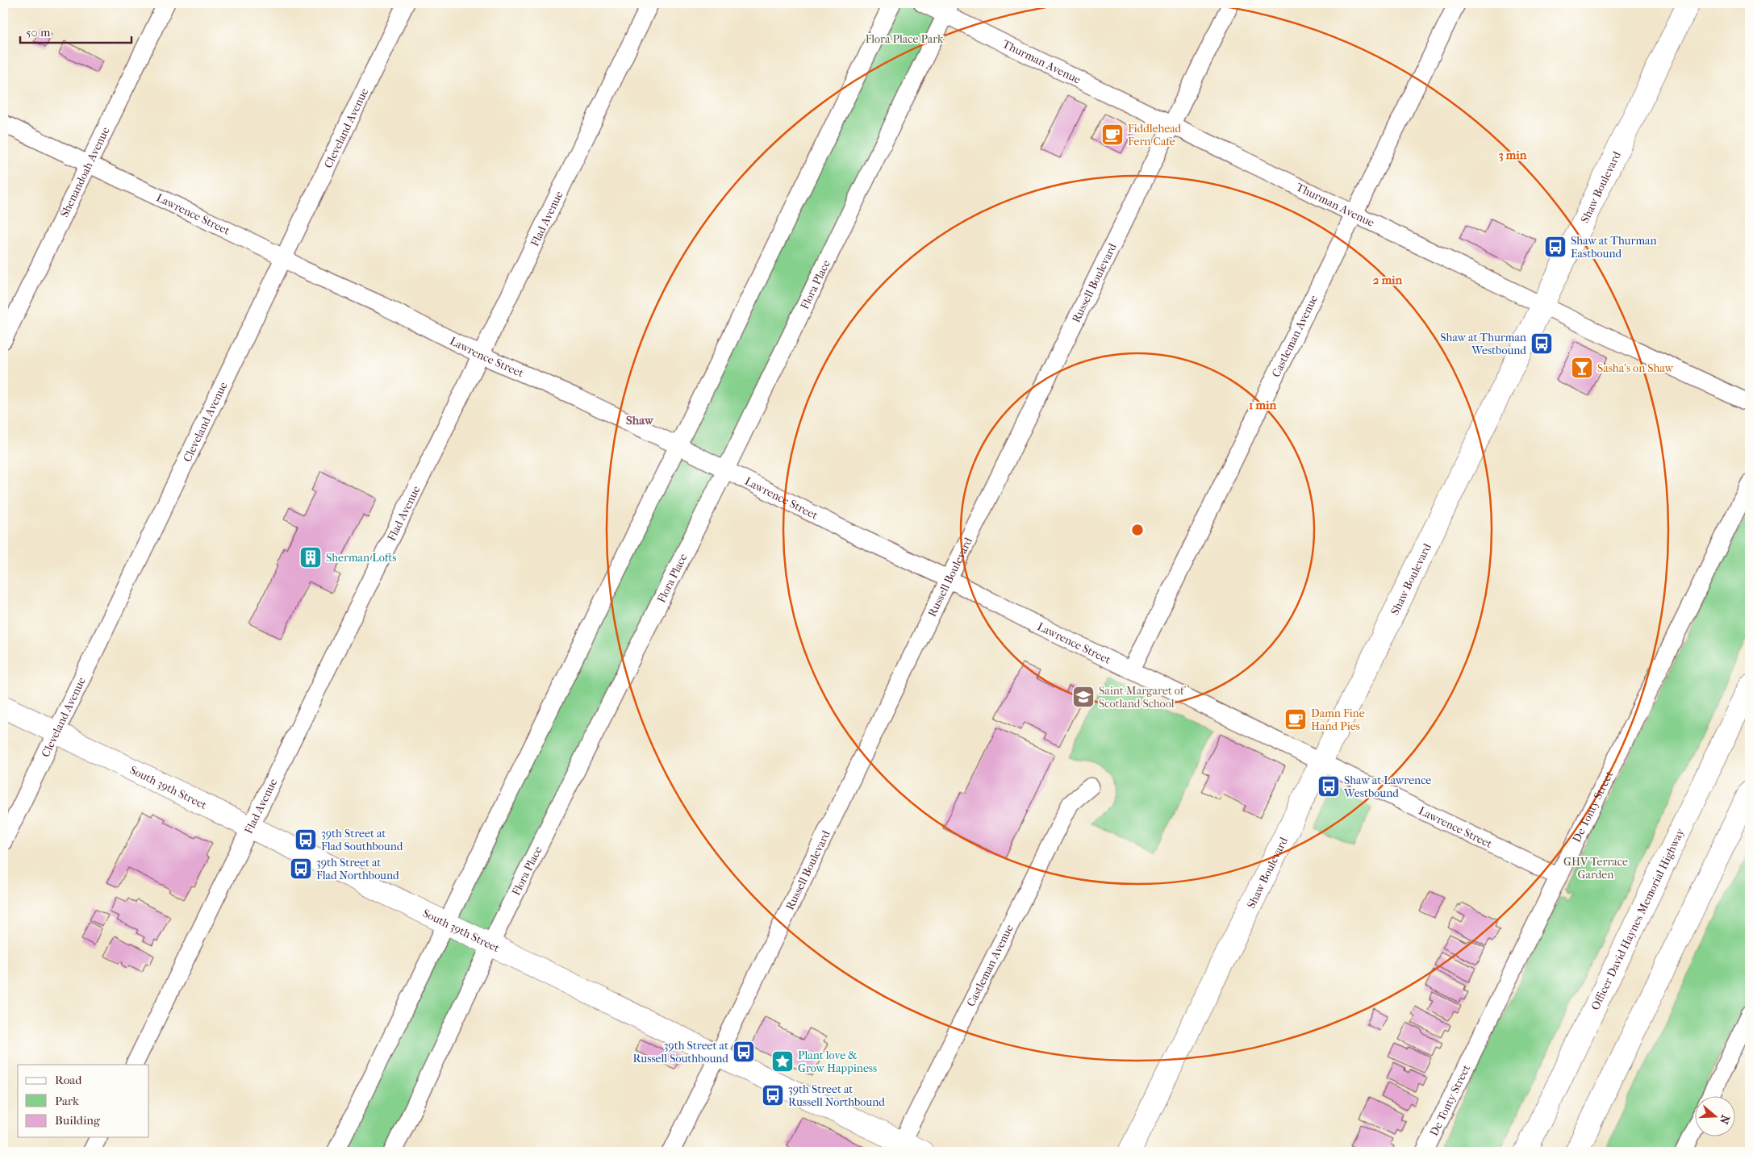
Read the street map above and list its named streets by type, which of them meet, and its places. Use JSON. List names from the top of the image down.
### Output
{
  "streets": {
    "main road": ["Shaw Boulevard", "South 39th Street", "Officer David Haynes Memorial Highway"],
    "street": [
      "Thurman Avenue",
      "Cleveland Avenue",
      "Shenandoah Avenue",
      "Lawrence Street",
      "Flad Avenue",
      "Flora Place",
      "Russell Boulevard",
      "Castleman Avenue",
      "De Tonty Street"
    ]
  },
  "crossings": [
    ["Thurman Avenue", "Shaw Boulevard"],
    ["Thurman Avenue", "Flora Place"],
    ["Thurman Avenue", "Russell Boulevard"],
    ["Thurman Avenue", "Castleman Avenue"],
    ["Cleveland Avenue", "Lawrence Street"],
    ["Cleveland Avenue", "South 39th Street"],
    ["Shenandoah Avenue", "Lawrence Street"],
    ["Shaw Boulevard", "Lawrence Street"],
    ["Lawrence Street", "Flad Avenue"],
    ["Lawrence Street", "Flora Place"],
    ["Lawrence Street", "Russell Boulevard"],
    ["Lawrence Street", "Castleman Avenue"],
    ["Lawrence Street", "De Tonty Street"],
    ["Flad Avenue", "South 39th Street"],
    ["Flora Place", "South 39th Street"],
    ["Russell Boulevard", "South 39th Street"],
    ["Castleman Avenue", "South 39th Street"]
  ],
  "districts": ["Shaw"],
  "parks": ["Flora Place Park", "GHV Terrace Garden"],
  "places": {
    "cafe": ["Fiddlehead Fern Cafe", "Damn Fine Hand Pies"],
    "bus stop": [
      "Shaw at Thurman Eastbound",
      "Shaw at Thurman Westbound",
      "Shaw at Lawrence Westbound",
      "39th Street at Flad Southbound",
      "39th Street at Flad Northbound",
      "39th Street at Russell Southbound",
      "39th Street at Russell Northbound"
    ],
    "bar": ["Sasha's on Shaw"],
    "building": ["Sherman Lofts"],
    "school or university": ["Saint Margaret of Scotland School"],
    "place": ["Plant love & Grow Happiness"]
  },
  "legend": ["Road", "Park", "Building"],
  "scale_bar": "50 m",
  "north": "right",
  "rings": ["3 min", "2 min", "1 min"]
}
